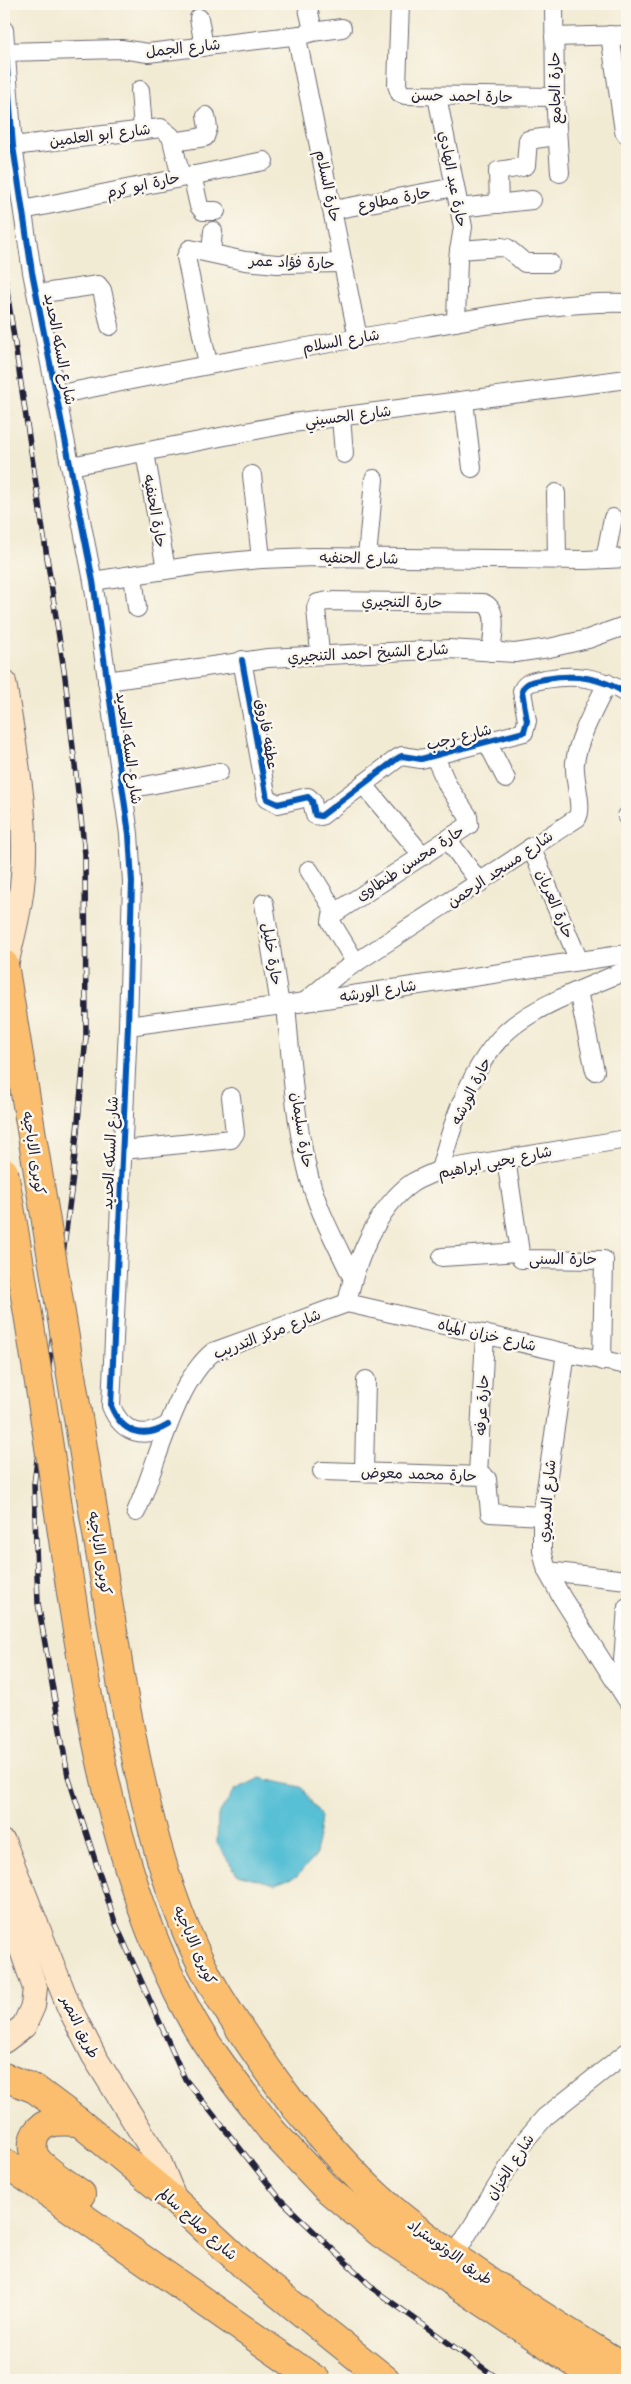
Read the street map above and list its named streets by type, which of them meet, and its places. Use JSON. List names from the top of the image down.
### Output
{
  "streets": {
    "highway": ["كوبرى الاباجيه", "شارع صلاح سالم", "طريق الاوتوستراد"],
    "street": [
      "شارع الجمل",
      "حارة الجامع",
      "حارة احمد حسن",
      "شارع ابو العلمين",
      "حارة عبد الهادي",
      "حارة ابو كرم",
      "حارة السلام",
      "حارة مطاوع",
      "حارة فؤاد عمر",
      "شارع السلام",
      "شارع السكه الحديد",
      "شارع الحسيني",
      "حارة الحنفيه",
      "شارع الحنفيه",
      "حارة التنجيري",
      "شارع الشيخ احمد التنجيري",
      "عطفه فاروق",
      "شارع رجب",
      "حارة محسن طنطاوى",
      "شارع مسجد الرحمن",
      "حارة العريان",
      "حارة خليل",
      "شارع الورشه",
      "حارة الورشه",
      "حارة سليمان",
      "شارع يحيى ابراهيم",
      "حارة السنى",
      "شارع مركز التدريب",
      "شارع خزان المياه",
      "حارة عرفه",
      "حارة محمد معوض",
      "شارع الدميري",
      "طريق النصر",
      "شارع الخزان"
    ]
  },
  "crossings": [
    ["شارع الجمل", "حارة السلام"],
    ["شارع الجمل", "شارع السكه الحديد"],
    ["حارة الجامع", "حارة احمد حسن"],
    ["حارة احمد حسن", "حارة عبد الهادي"],
    ["شارع ابو العلمين", "حارة ابو كرم"],
    ["شارع ابو العلمين", "شارع السكه الحديد"],
    ["حارة عبد الهادي", "حارة مطاوع"],
    ["حارة عبد الهادي", "شارع السلام"],
    ["حارة ابو كرم", "شارع السكه الحديد"],
    ["حارة السلام", "حارة مطاوع"],
    ["حارة السلام", "حارة فؤاد عمر"],
    ["حارة السلام", "شارع السلام"],
    ["حارة فؤاد عمر", "شارع السلام"],
    ["شارع السلام", "شارع السكه الحديد"],
    ["شارع السكه الحديد", "شارع الحسيني"],
    ["شارع السكه الحديد", "شارع الحنفيه"],
    ["شارع السكه الحديد", "شارع الشيخ احمد التنجيري"],
    ["شارع السكه الحديد", "شارع الورشه"],
    ["شارع السكه الحديد", "شارع مركز التدريب"],
    ["شارع الحسيني", "حارة الحنفيه"],
    ["حارة الحنفيه", "شارع الحنفيه"],
    ["حارة التنجيري", "شارع الشيخ احمد التنجيري"],
    ["شارع الشيخ احمد التنجيري", "عطفه فاروق"],
    ["عطفه فاروق", "شارع رجب"],
    ["شارع رجب", "حارة محسن طنطاوى"],
    ["شارع رجب", "شارع مسجد الرحمن"],
    ["شارع مسجد الرحمن", "حارة العريان"],
    ["شارع مسجد الرحمن", "شارع الورشه"],
    ["حارة العريان", "شارع الورشه"],
    ["حارة خليل", "شارع الورشه"],
    ["حارة خليل", "حارة سليمان"],
    ["شارع الورشه", "حارة سليمان"],
    ["حارة الورشه", "شارع يحيى ابراهيم"],
    ["حارة سليمان", "شارع يحيى ابراهيم"],
    ["كوبرى الاباجيه", "طريق الاوتوستراد"],
    ["شارع يحيى ابراهيم", "حارة السنى"],
    ["شارع يحيى ابراهيم", "شارع مركز التدريب"],
    ["شارع يحيى ابراهيم", "شارع خزان المياه"],
    ["حارة السنى", "شارع خزان المياه"],
    ["شارع مركز التدريب", "شارع خزان المياه"],
    ["شارع خزان المياه", "حارة عرفه"],
    ["شارع خزان المياه", "شارع الدميري"],
    ["حارة عرفه", "حارة محمد معوض"],
    ["حارة محمد معوض", "شارع الدميري"],
    ["طريق النصر", "شارع صلاح سالم"],
    ["شارع الخزان", "طريق الاوتوستراد"]
  ]
}
